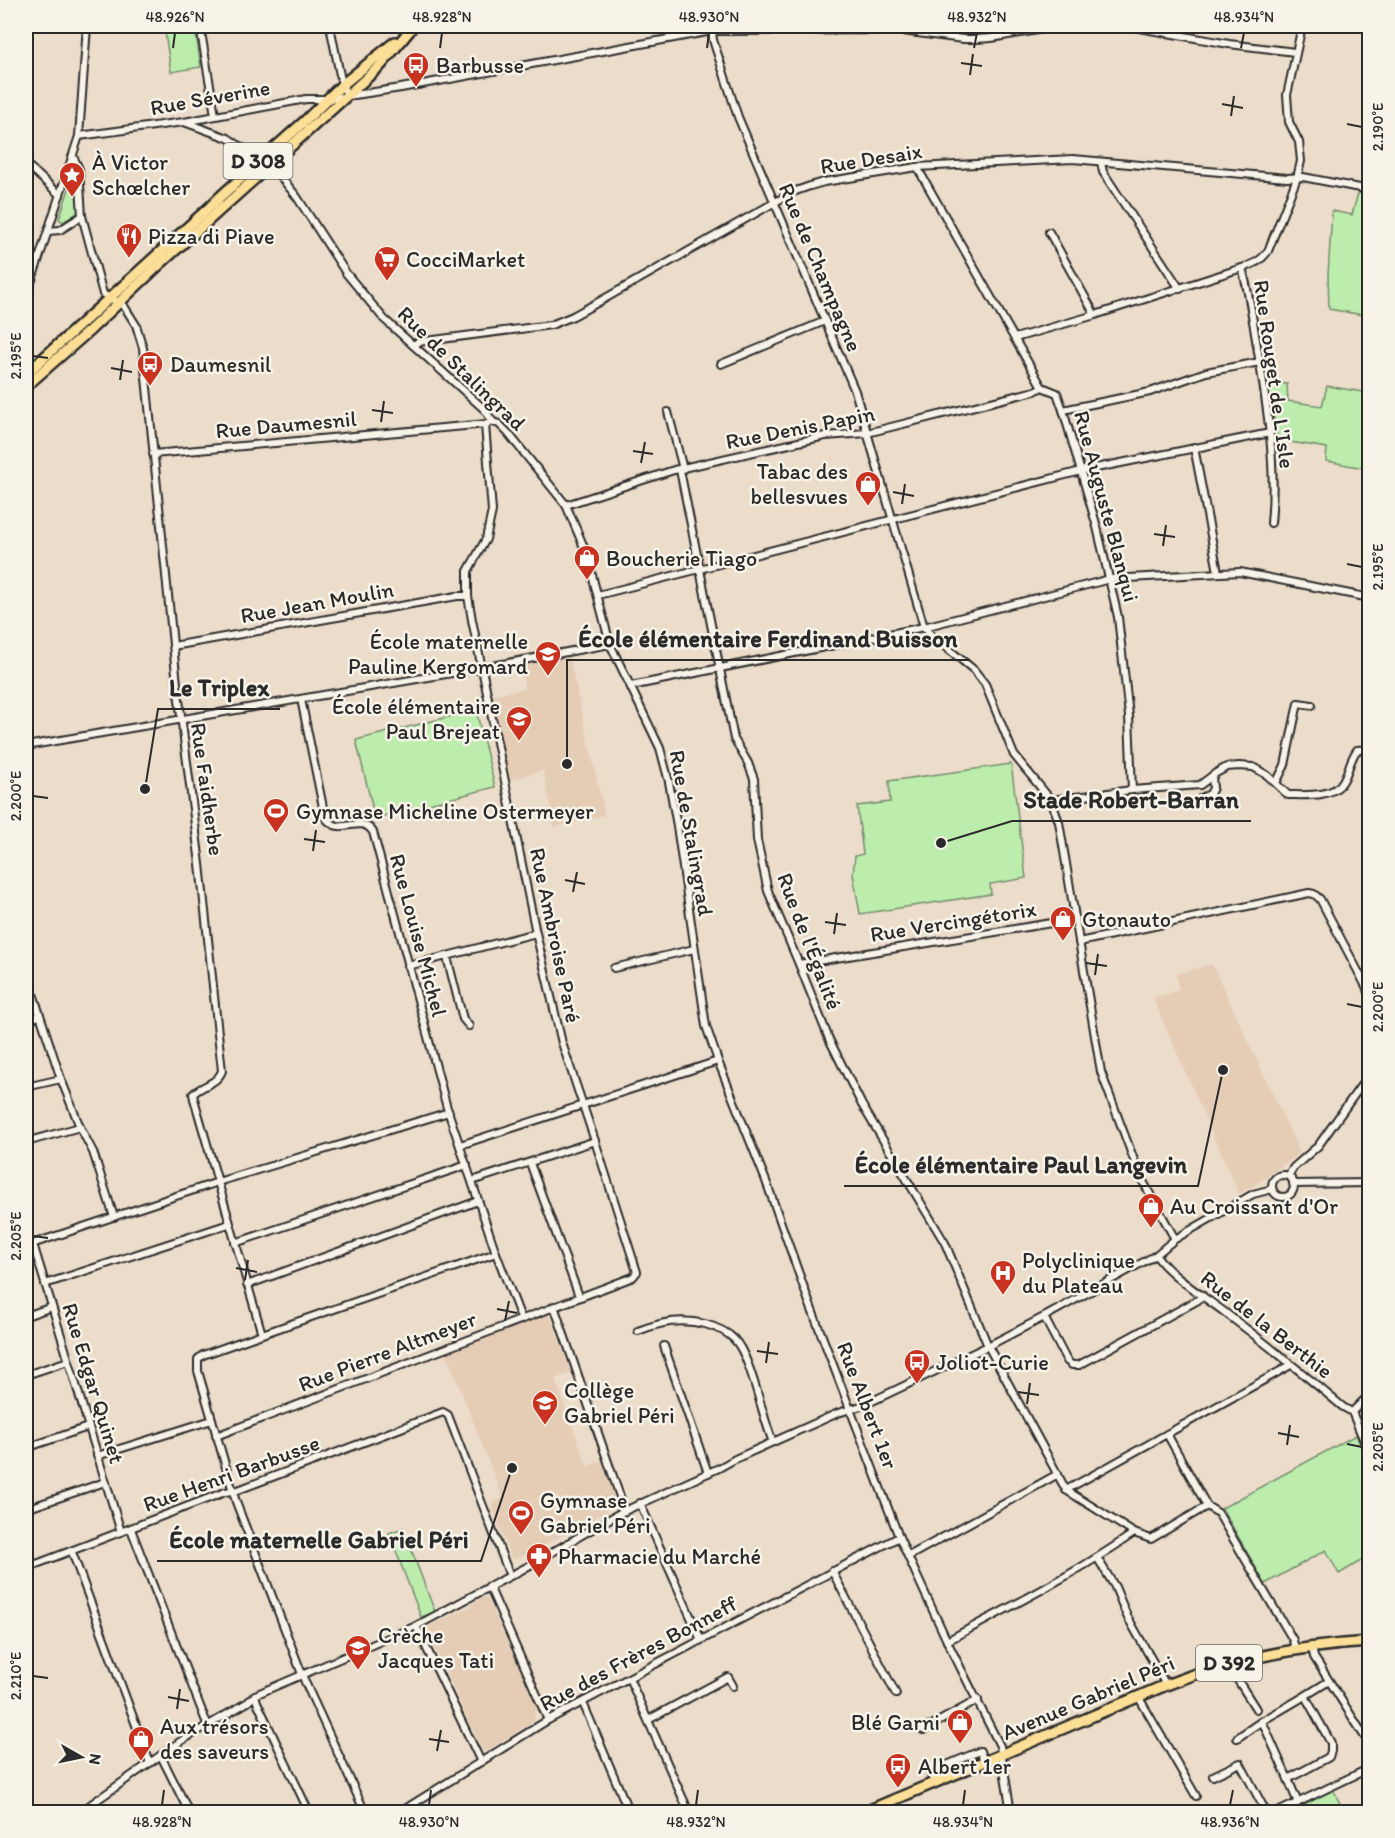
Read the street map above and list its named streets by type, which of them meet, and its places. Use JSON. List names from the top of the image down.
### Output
{
  "streets": {
    "main road": ["D 308", "D 392", "Avenue Gabriel Péri"],
    "street": [
      "Rue Séverine",
      "Rue Desaix",
      "Rue de Champagne",
      "Rue de Stalingrad",
      "Rue Rouget de L'Isle",
      "Rue Daumesnil",
      "Rue Denis Papin",
      "Rue Auguste Blanqui",
      "Rue Jean Moulin",
      "Rue Faidherbe",
      "Rue Vercingétorix",
      "Rue Louise Michel",
      "Rue Ambroise Paré",
      "Rue de l'Égalité",
      "Rue de la Berthie",
      "Rue Pierre Altmeyer",
      "Rue Edgar Quinet",
      "Rue Albert 1er",
      "Rue Henri Barbusse",
      "Rue des Frères Bonneff"
    ]
  },
  "crossings": [
    ["Rue Séverine", "D 308"],
    ["Rue Séverine", "Rue de Champagne"],
    ["Rue Séverine", "Rue de Stalingrad"],
    ["Rue Desaix", "Rue de Champagne"],
    ["Rue Desaix", "Rue de Stalingrad"],
    ["Rue Desaix", "Rue Rouget de L'Isle"],
    ["Rue Desaix", "Rue Auguste Blanqui"],
    ["D 308", "Rue de Stalingrad"],
    ["D 308", "Rue Faidherbe"],
    ["Rue de Champagne", "Rue Denis Papin"],
    ["Rue de Stalingrad", "Rue Daumesnil"],
    ["Rue de Stalingrad", "Rue Denis Papin"],
    ["Rue de Stalingrad", "Rue Albert 1er"],
    ["Rue Daumesnil", "Rue Faidherbe"],
    ["Rue Daumesnil", "Rue Ambroise Paré"],
    ["Rue Denis Papin", "Rue Auguste Blanqui"],
    ["Rue Denis Papin", "Rue de l'Égalité"],
    ["Rue Jean Moulin", "Rue Faidherbe"],
    ["Rue Jean Moulin", "Rue Ambroise Paré"],
    ["Rue Vercingétorix", "Rue de l'Égalité"],
    ["Rue Louise Michel", "Rue Pierre Altmeyer"],
    ["Rue Ambroise Paré", "Rue Pierre Altmeyer"],
    ["Rue Edgar Quinet", "Rue Henri Barbusse"],
    ["Rue Albert 1er", "Rue des Frères Bonneff"],
    ["Rue Albert 1er", "Avenue Gabriel Péri"]
  ],
  "places": {
    "bus stop": [
      "Barbusse",
      "Daumesnil",
      "Joliot-Curie",
      "Albert 1er"
    ],
    "place": ["À Victor Schœlcher"],
    "restaurant": ["Pizza di Piave"],
    "supermarket": ["CocciMarket"],
    "shop": [
      "Tabac des bellesvues",
      "Boucherie Tiago",
      "Gtonauto",
      "Au Croissant d'Or",
      "Blé Garni",
      "Aux trésors des saveurs"
    ],
    "school or university": [
      "École maternelle Pauline Kergomard",
      "École élémentaire Paul Brejeat",
      "Collège Gabriel Péri",
      "Crèche Jacques Tati"
    ],
    "other": [
      "École élémentaire Ferdinand Buisson",
      "Le Triplex",
      "Stade Robert-Barran",
      "École élémentaire Paul Langevin",
      "École maternelle Gabriel Péri"
    ],
    "sports": ["Gymnase Micheline Ostermeyer", "Gymnase Gabriel Péri"],
    "hospital": ["Polyclinique du Plateau"],
    "pharmacy": ["Pharmacie du Marché"]
  },
  "north": "right",
  "coordinates": [
    "48.926°N",
    "48.928°N",
    "48.930°N",
    "48.932°N",
    "48.934°N",
    "2.190°E",
    "2.195°E",
    "2.200°E",
    "2.205°E",
    "2.210°E",
    "48.936°N"
  ]
}
